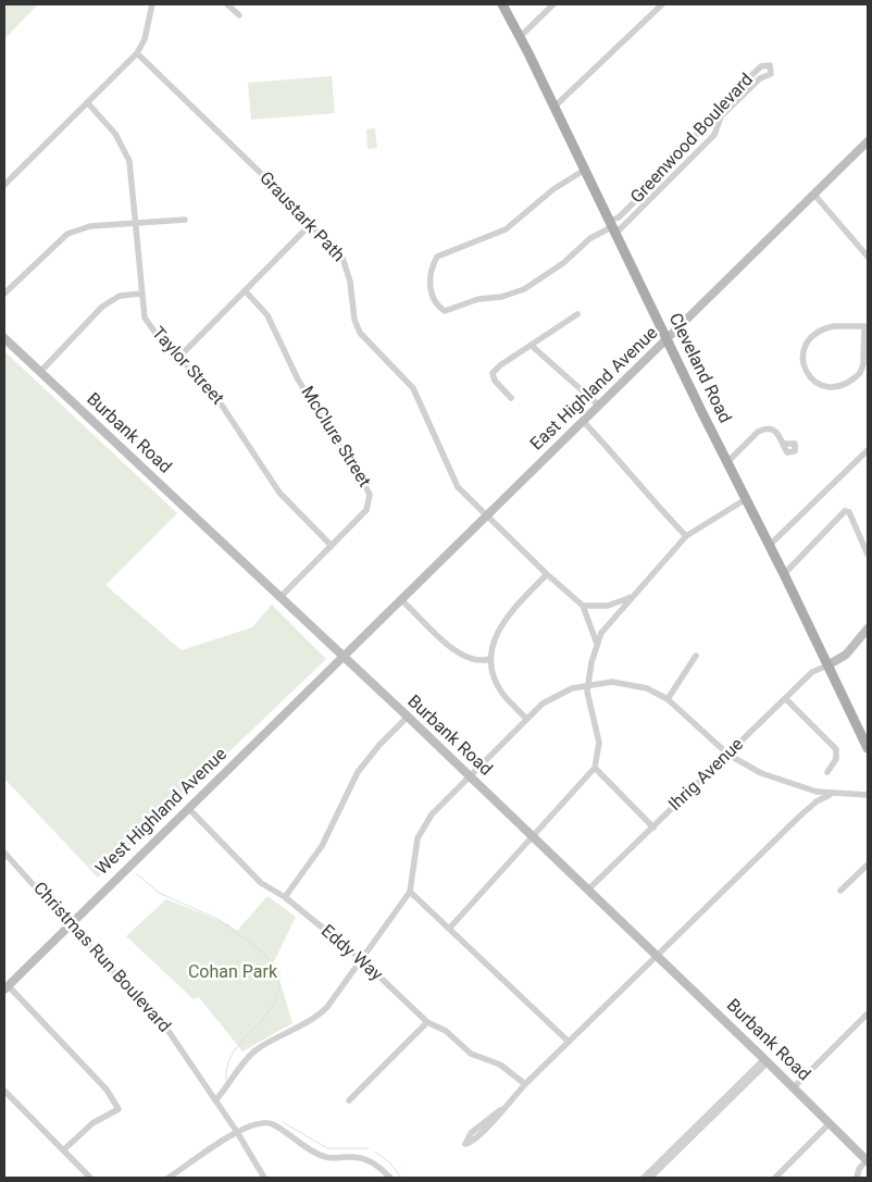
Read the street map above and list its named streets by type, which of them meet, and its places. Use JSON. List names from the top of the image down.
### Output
{
  "streets": {
    "main road": [
      "Cleveland Road",
      "East Highland Avenue",
      "Burbank Road",
      "West Highland Avenue"
    ],
    "street": [
      "Greenwood Boulevard",
      "Graustark Path",
      "Taylor Street",
      "McClure Street",
      "Ihrig Avenue",
      "Eddy Way",
      "Christmas Run Boulevard"
    ]
  },
  "crossings": [
    ["Greenwood Boulevard", "Cleveland Road"],
    ["Graustark Path", "East Highland Avenue"],
    ["Taylor Street", "McClure Street"],
    ["Cleveland Road", "East Highland Avenue"],
    ["Cleveland Road", "Ihrig Avenue"],
    ["East Highland Avenue", "Burbank Road"],
    ["East Highland Avenue", "West Highland Avenue"],
    ["Burbank Road", "McClure Street"],
    ["Burbank Road", "Ihrig Avenue"],
    ["Burbank Road", "West Highland Avenue"],
    ["West Highland Avenue", "Eddy Way"],
    ["West Highland Avenue", "Christmas Run Boulevard"]
  ],
  "parks": ["Cohan Park"]
}
